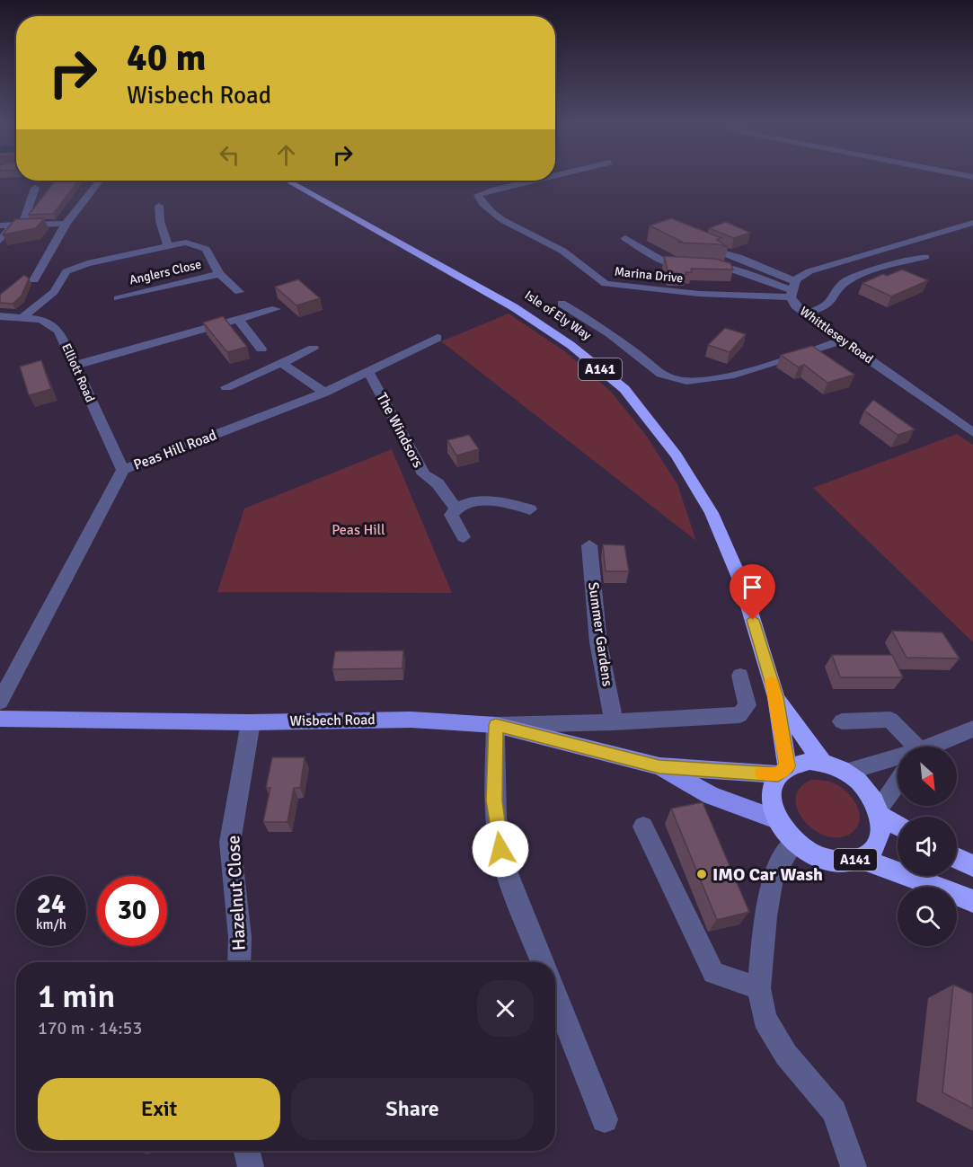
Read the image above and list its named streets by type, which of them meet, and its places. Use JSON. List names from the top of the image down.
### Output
{
  "streets": {
    "highway": ["Isle of Ely Way", "A141"],
    "main road": ["Wisbech Road"],
    "street": [
      "Anglers Close",
      "Marina Drive",
      "Whittlesey Road",
      "Elliott Road",
      "The Windsors",
      "Peas Hill Road",
      "Summer Gardens",
      "Hazelnut Close"
    ]
  },
  "crossings": [
    ["Marina Drive", "Whittlesey Road"],
    ["Isle of Ely Way", "A141"],
    ["Isle of Ely Way", "Wisbech Road"],
    ["A141", "Wisbech Road"],
    ["Elliott Road", "Peas Hill Road"],
    ["The Windsors", "Peas Hill Road"],
    ["Wisbech Road", "Hazelnut Close"]
  ],
  "parks": ["Peas Hill"],
  "places": ["IMO Car Wash"],
  "north": "bottom right",
  "page": {
    "turn": ["40 m", "Wisbech Road"],
    "speed": "24 km/h",
    "limit": "30",
    "heading": ["1 min", "170 m · 14:53"],
    "buttons": ["Exit", "Share"]
  }
}
